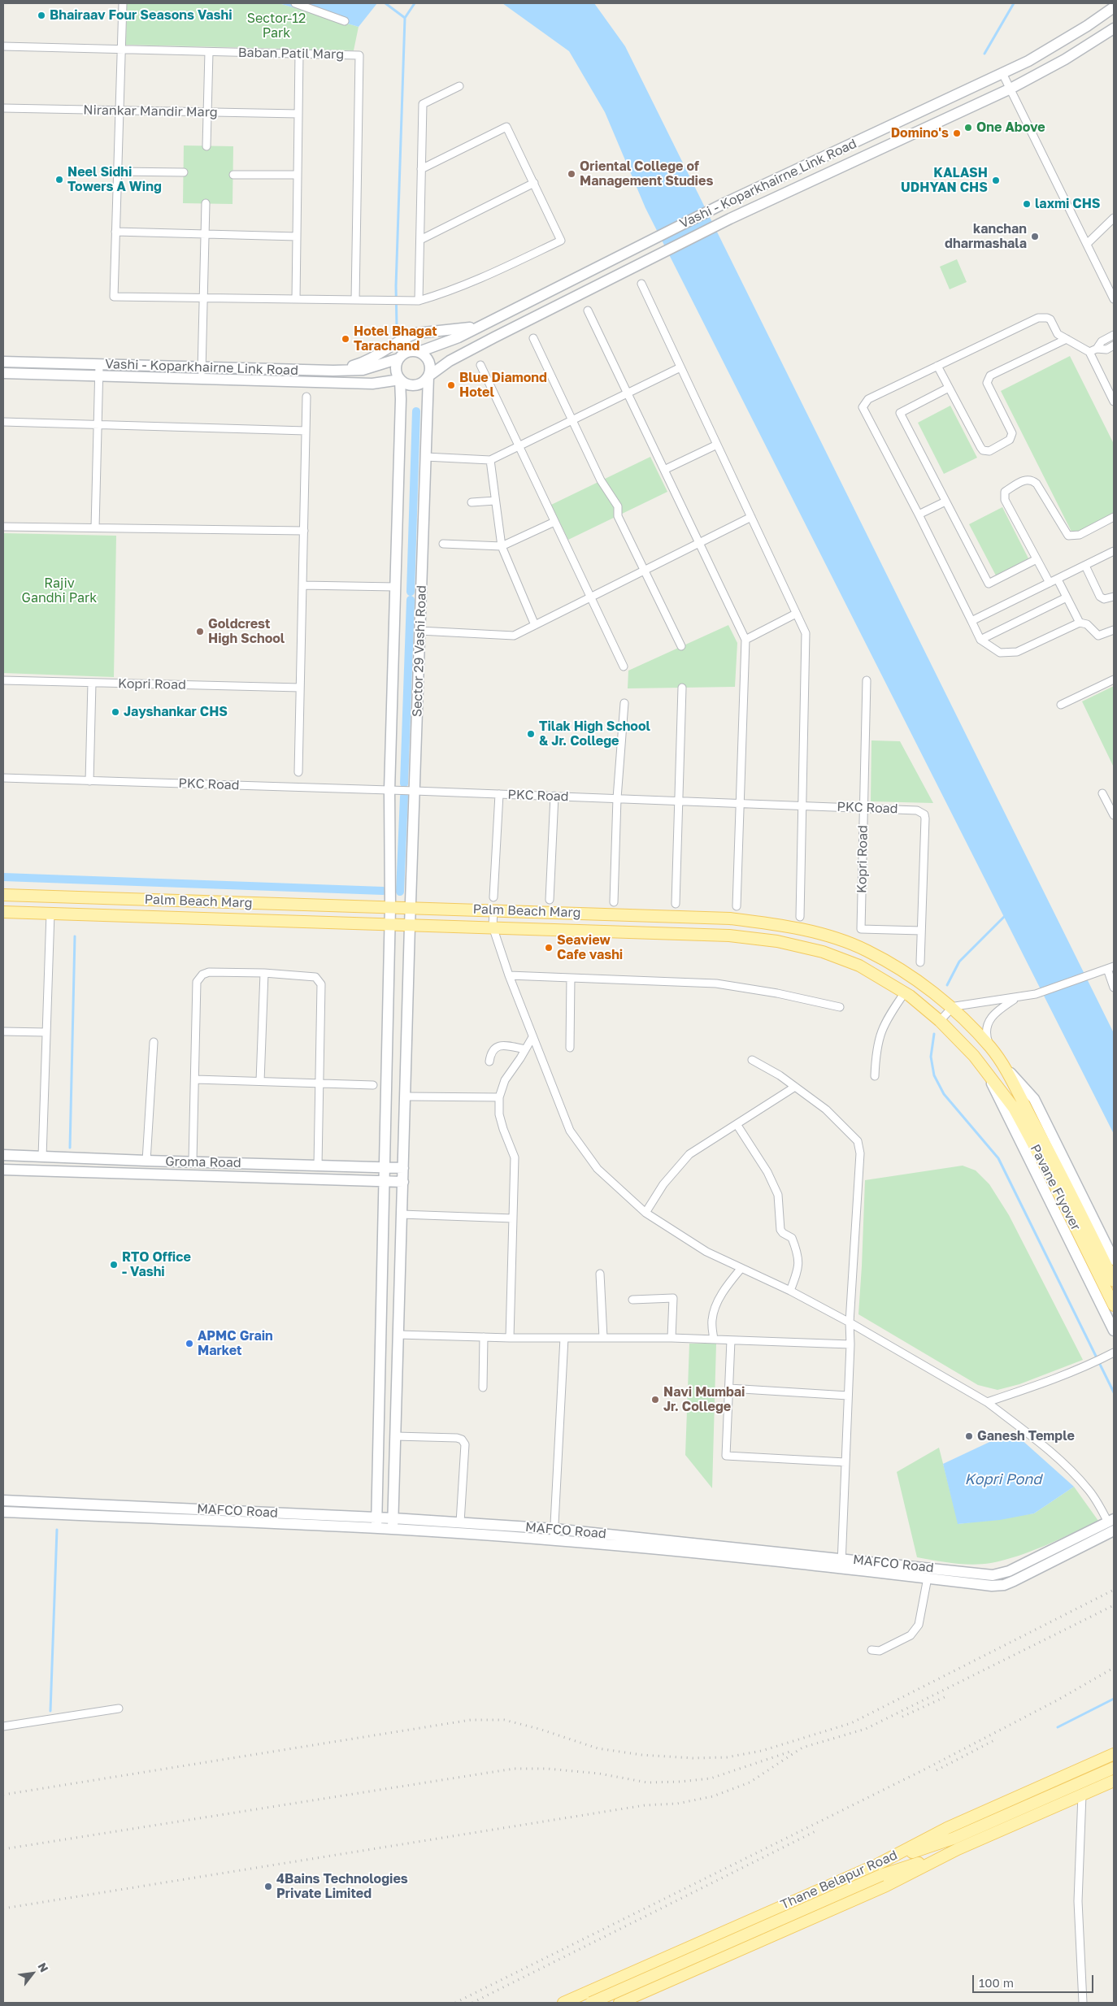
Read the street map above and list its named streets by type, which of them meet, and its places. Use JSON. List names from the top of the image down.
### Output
{
  "streets": {
    "main road": [
      "Vashi - Koparkhairne Link Road",
      "Sector 29 Vashi Road",
      "Palm Beach Marg",
      "Groma Road",
      "Pavane Flyover",
      "MAFCO Road",
      "Thane Belapur Road"
    ],
    "street": [
      "Baban Patil Marg",
      "Nirankar Mandir Marg",
      "Kopri Road",
      "PKC Road"
    ]
  },
  "crossings": [
    ["Vashi - Koparkhairne Link Road", "Sector 29 Vashi Road"],
    ["Sector 29 Vashi Road", "PKC Road"],
    ["Sector 29 Vashi Road", "Palm Beach Marg"],
    ["Sector 29 Vashi Road", "Groma Road"],
    ["Sector 29 Vashi Road", "MAFCO Road"],
    ["Kopri Road", "PKC Road"],
    ["Palm Beach Marg", "Pavane Flyover"]
  ],
  "water": ["Kopri Pond"],
  "parks": ["Sector-12 Park", "Rajiv Gandhi Park"],
  "places": [
    "Bhairaav Four Seasons Vashi",
    "One Above",
    "Domino's",
    "Oriental College of Management Studies",
    "Neel Sidhi Towers A Wing",
    "KALASH UDHYAN CHS",
    "laxmi CHS",
    "kanchan dharmashala",
    "Hotel Bhagat Tarachand",
    "Blue Diamond Hotel",
    "Goldcrest High School",
    "Jayshankar CHS",
    "Tilak High School & Jr. College",
    "Seaview Cafe vashi",
    "RTO Office - Vashi",
    "APMC Grain Market",
    "Navi Mumbai Jr. College",
    "Ganesh Temple",
    "4Bains Technologies Private Limited"
  ],
  "scale_bar": "100 m",
  "north": "top right"
}
